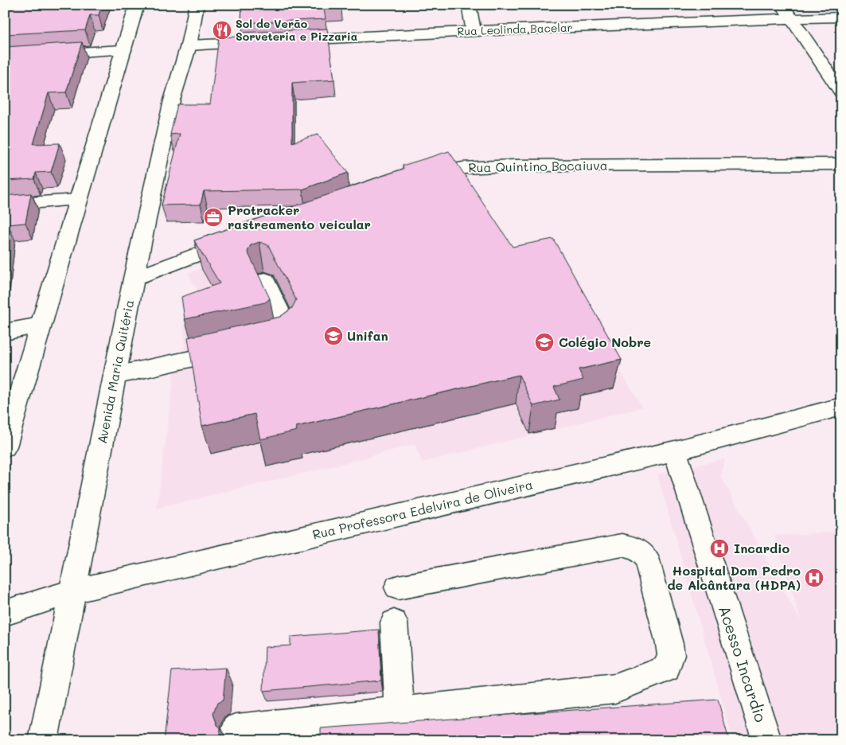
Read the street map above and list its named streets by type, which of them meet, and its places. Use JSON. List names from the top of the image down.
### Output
{
  "streets": {
    "street": [
      "Rua Leolinda Bacelar",
      "Rua Quintino Bocaiuva",
      "Avenida Maria Quitéria",
      "Rua Professora Edelvira de Oliveira",
      "Acesso Incardio"
    ]
  },
  "crossings": [
    ["Avenida Maria Quitéria", "Rua Professora Edelvira de Oliveira"],
    ["Rua Professora Edelvira de Oliveira", "Acesso Incardio"]
  ],
  "places": {
    "restaurant": ["Sol de Verão Sorveteria e Pizzaria"],
    "office": ["Protracker rastreamento veicular"],
    "school or university": ["Unifan", "Colégio Nobre"],
    "hospital": ["Incardio", "Hospital Dom Pedro de Alcântara (HDPA)"]
  }
}
